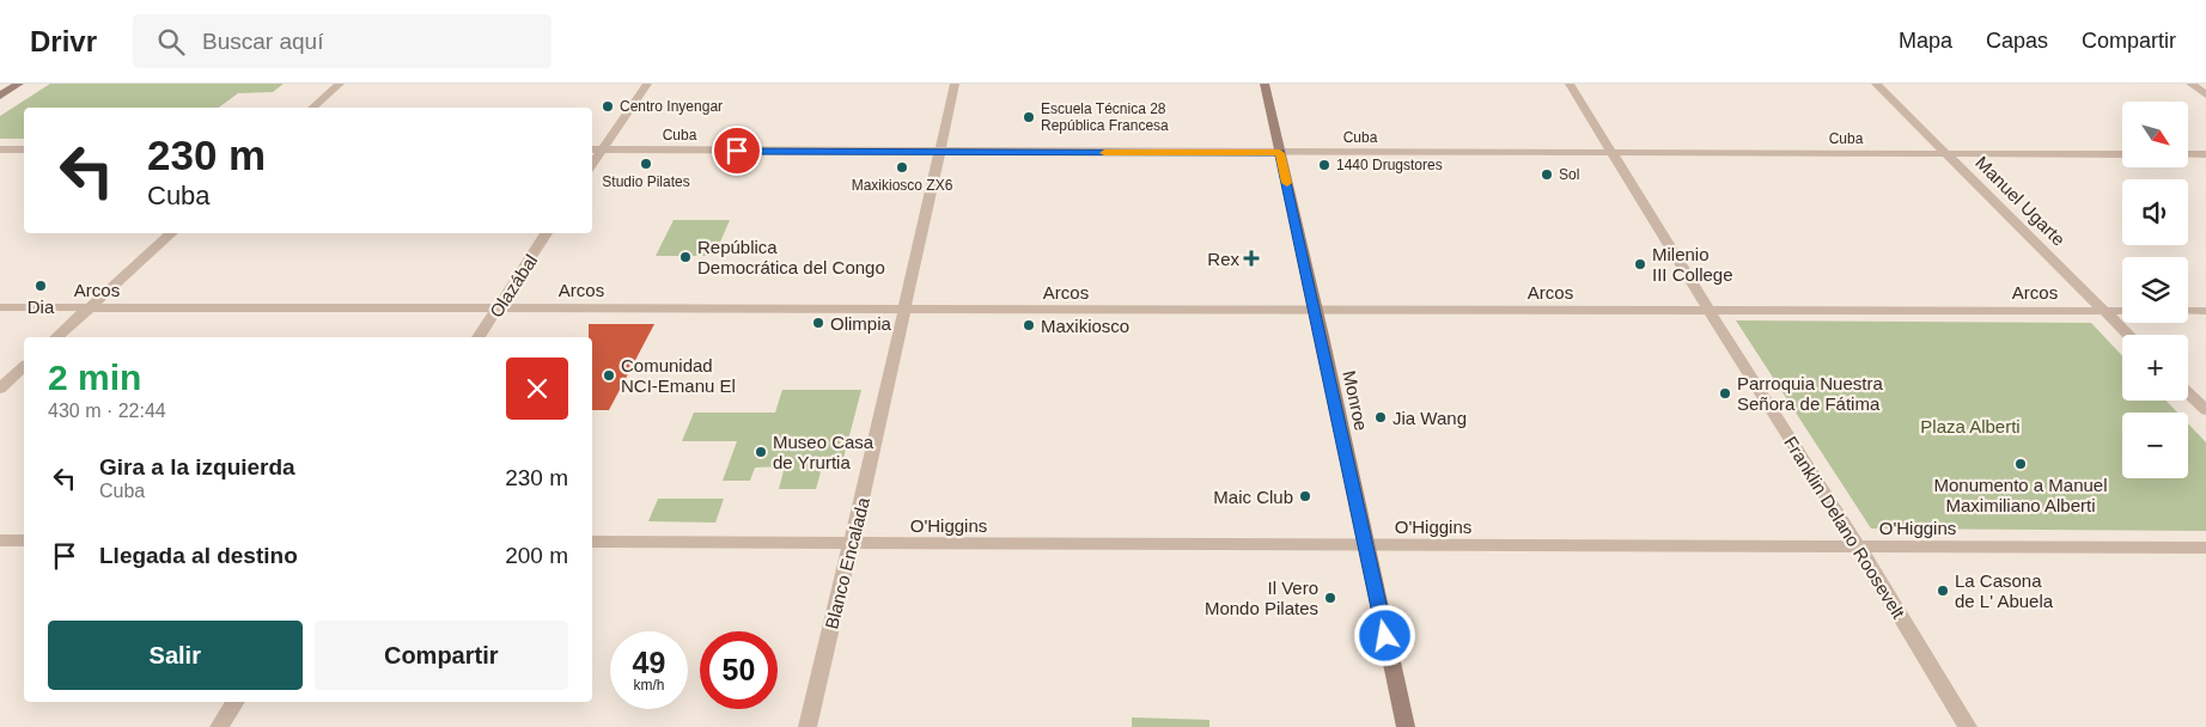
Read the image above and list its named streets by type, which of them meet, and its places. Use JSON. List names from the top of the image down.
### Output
{
  "streets": {
    "main road": ["Monroe"],
    "street": [
      "Cuba",
      "Manuel Ugarte",
      "Olazábal",
      "Arcos",
      "O'Higgins",
      "Franklin Delano Roosevelt",
      "Blanco Encalada"
    ]
  },
  "crossings": [
    ["Cuba", "Manuel Ugarte"],
    ["Cuba", "Monroe"],
    ["Cuba", "Franklin Delano Roosevelt"],
    ["Cuba", "Blanco Encalada"],
    ["Manuel Ugarte", "Arcos"],
    ["Olazábal", "Arcos"],
    ["Arcos", "Monroe"],
    ["Arcos", "Franklin Delano Roosevelt"],
    ["Arcos", "Blanco Encalada"],
    ["Monroe", "O'Higgins"],
    ["O'Higgins", "Franklin Delano Roosevelt"],
    ["O'Higgins", "Blanco Encalada"]
  ],
  "parks": ["Plaza Alberti"],
  "places": {
    "other": [
      "Centro Inyengar",
      "Escuela Técnica 28 República Francesa",
      "Studio Pilates",
      "1440 Drugstores",
      "Maxikiosco ZX6",
      "Sol",
      "República Democrática del Congo",
      "Milenio III College",
      "Dia",
      "Olimpia",
      "Maxikiosco",
      "Comunidad NCI-Emanu El",
      "Parroquia Nuestra Señora de Fátima",
      "Jia Wang",
      "Museo Casa de Yrurtia",
      "Monumento a Manuel Maximiliano Alberti",
      "Maic Club",
      "La Casona de L' Abuela",
      "Il Vero Mondo Pilates"
    ],
    "health": ["Rex"]
  },
  "north": "bottom right",
  "page": {
    "header": "Drivr",
    "search": "Buscar aquí",
    "nav": ["Mapa", "Capas", "Compartir"],
    "map_buttons": ["+", "−"],
    "turn": ["230 m", "Cuba"],
    "heading": ["2 min", "430 m · 22:44"],
    "list": [
      {
        "name": "Gira a la izquierda",
        "note": "Cuba",
        "value": "230 m"
      },
      {
        "name": "Llegada al destino",
        "value": "200 m"
      }
    ],
    "buttons": ["Salir", "Compartir"],
    "speed": "49 km/h",
    "limit": "50"
  }
}
